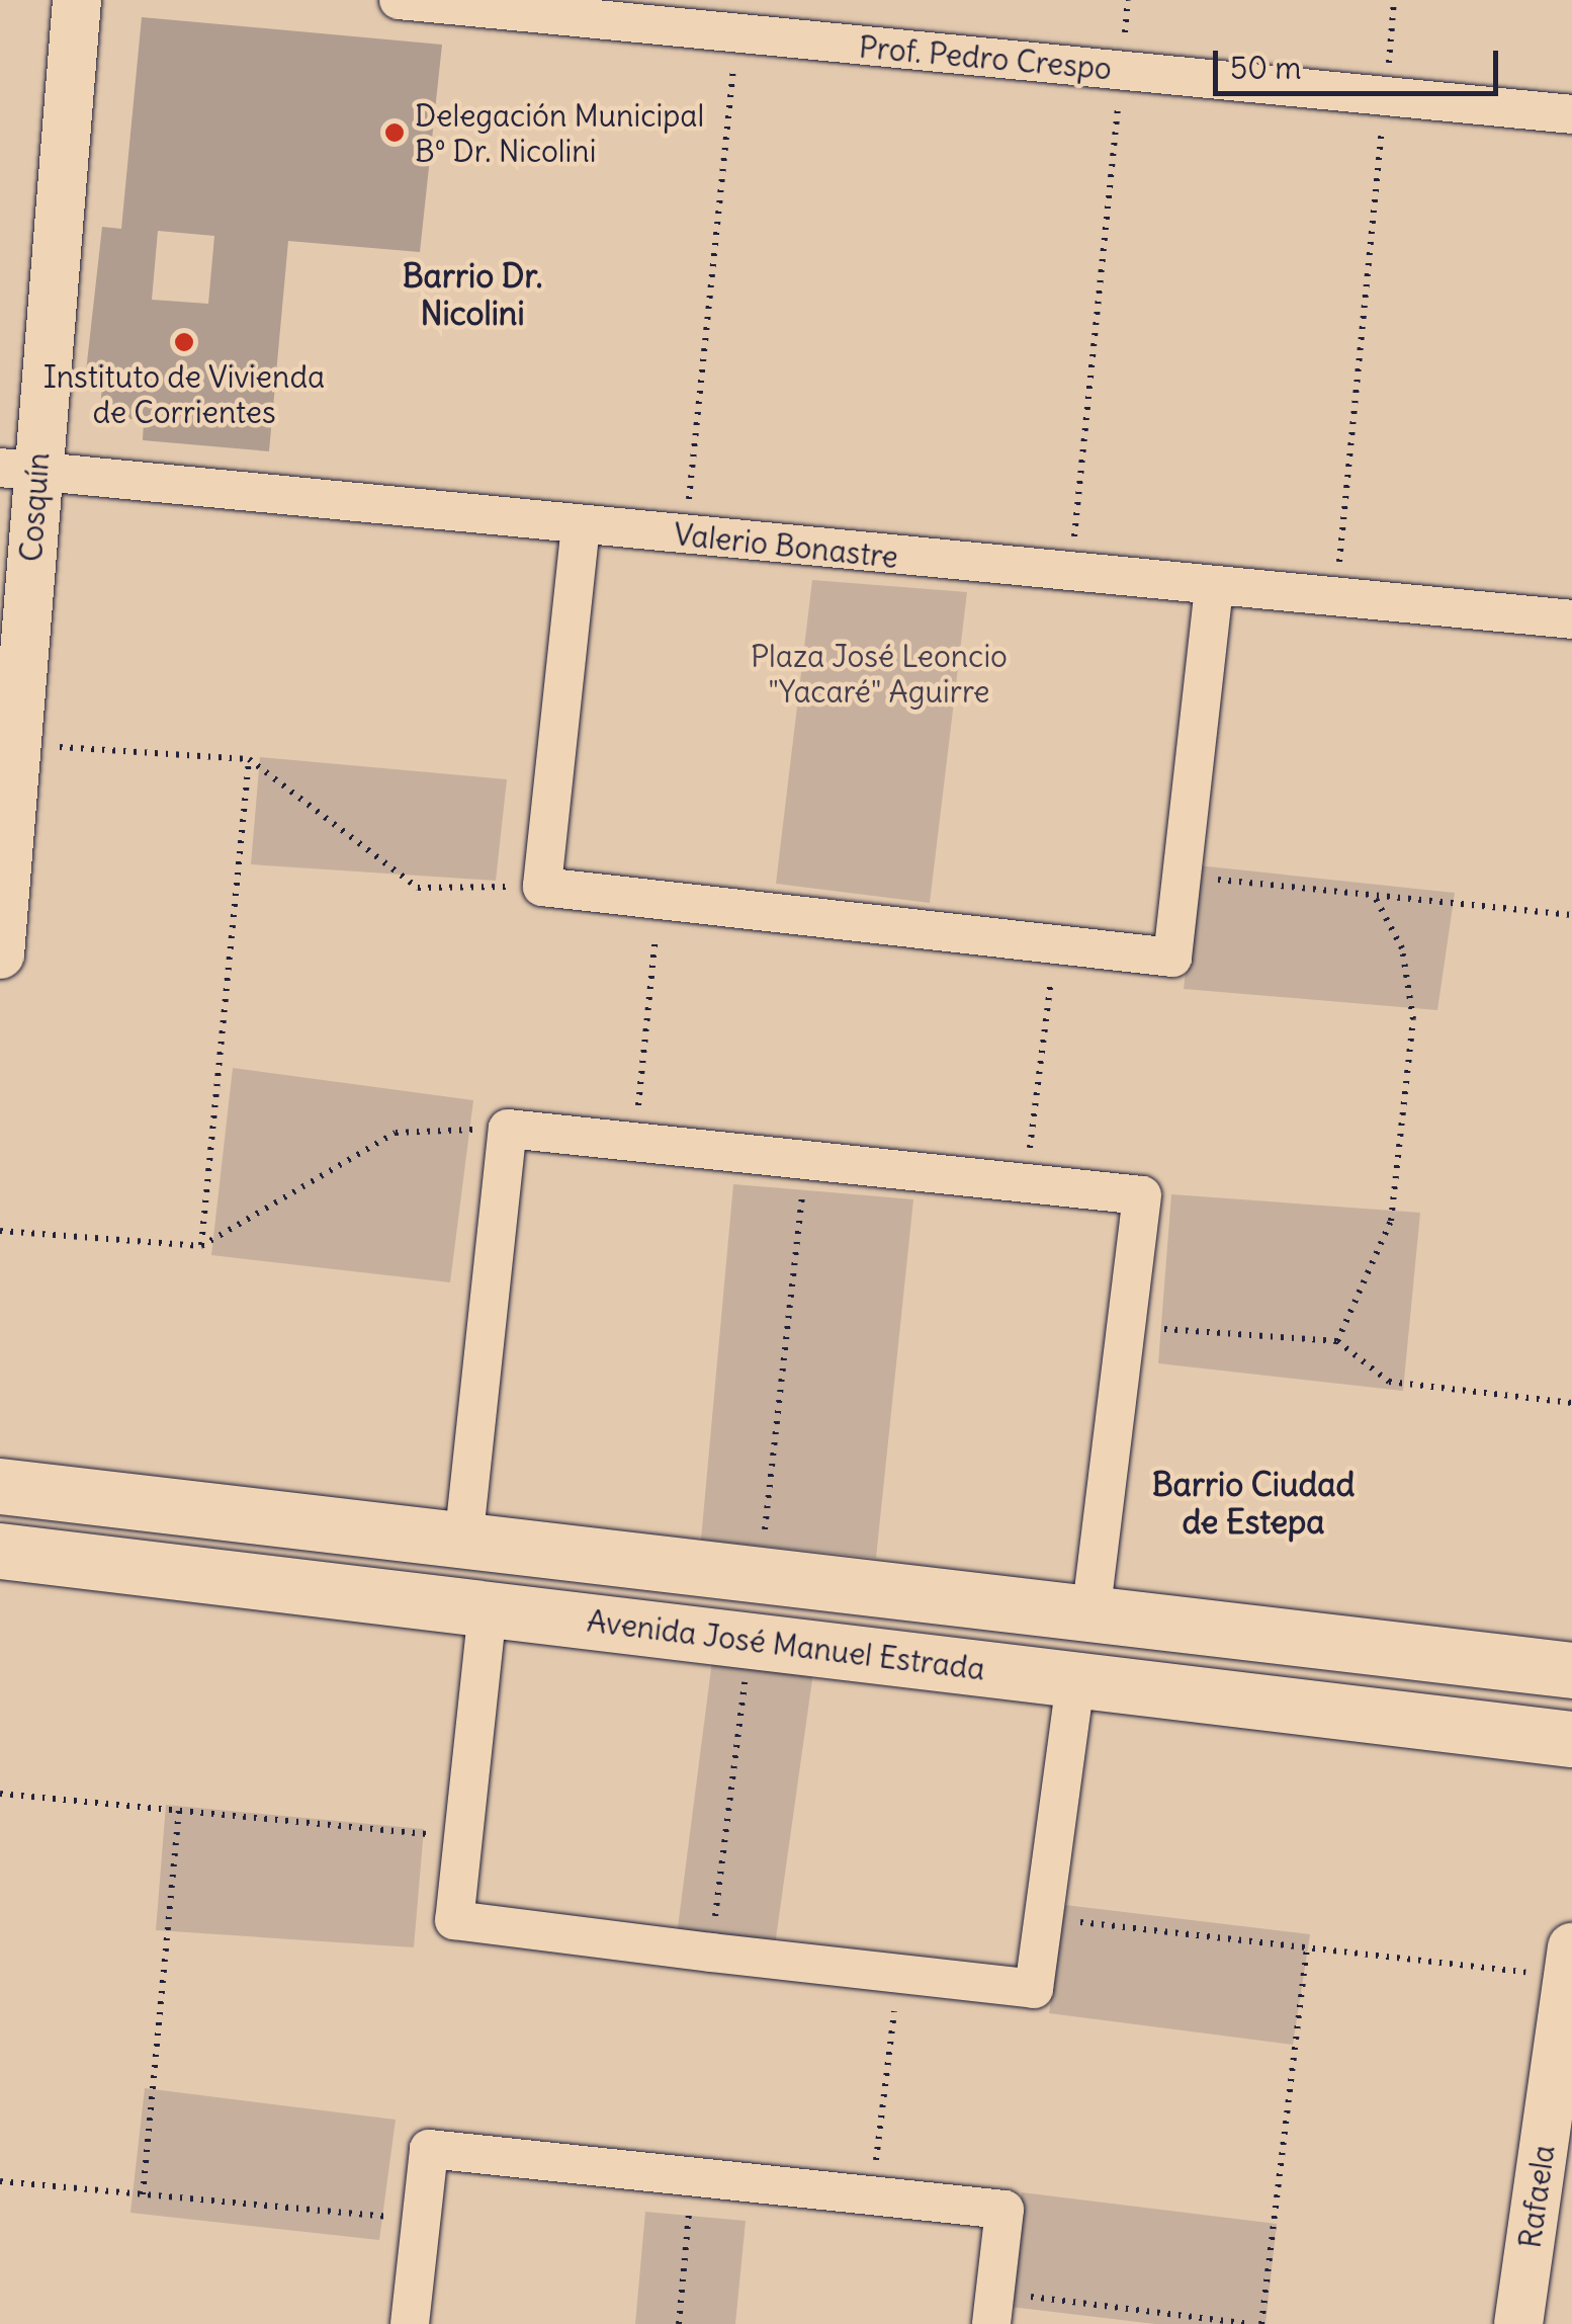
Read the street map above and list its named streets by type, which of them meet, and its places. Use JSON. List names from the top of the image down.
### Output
{
  "streets": {
    "main road": ["Avenida José Manuel Estrada"],
    "street": [
      "Prof. Pedro Crespo",
      "Cosquín",
      "Valerio Bonastre",
      "Rafaela"
    ]
  },
  "crossings": [
    ["Cosquín", "Valerio Bonastre"]
  ],
  "districts": ["Barrio Dr. Nicolini", "Barrio Ciudad de Estepa"],
  "parks": ["Plaza José Leoncio \"Yacaré\" Aguirre"],
  "places": ["Delegación Municipal Bº Dr. Nicolini", "Instituto de Vivienda de Corrientes"],
  "scale_bar": "50 m"
}
